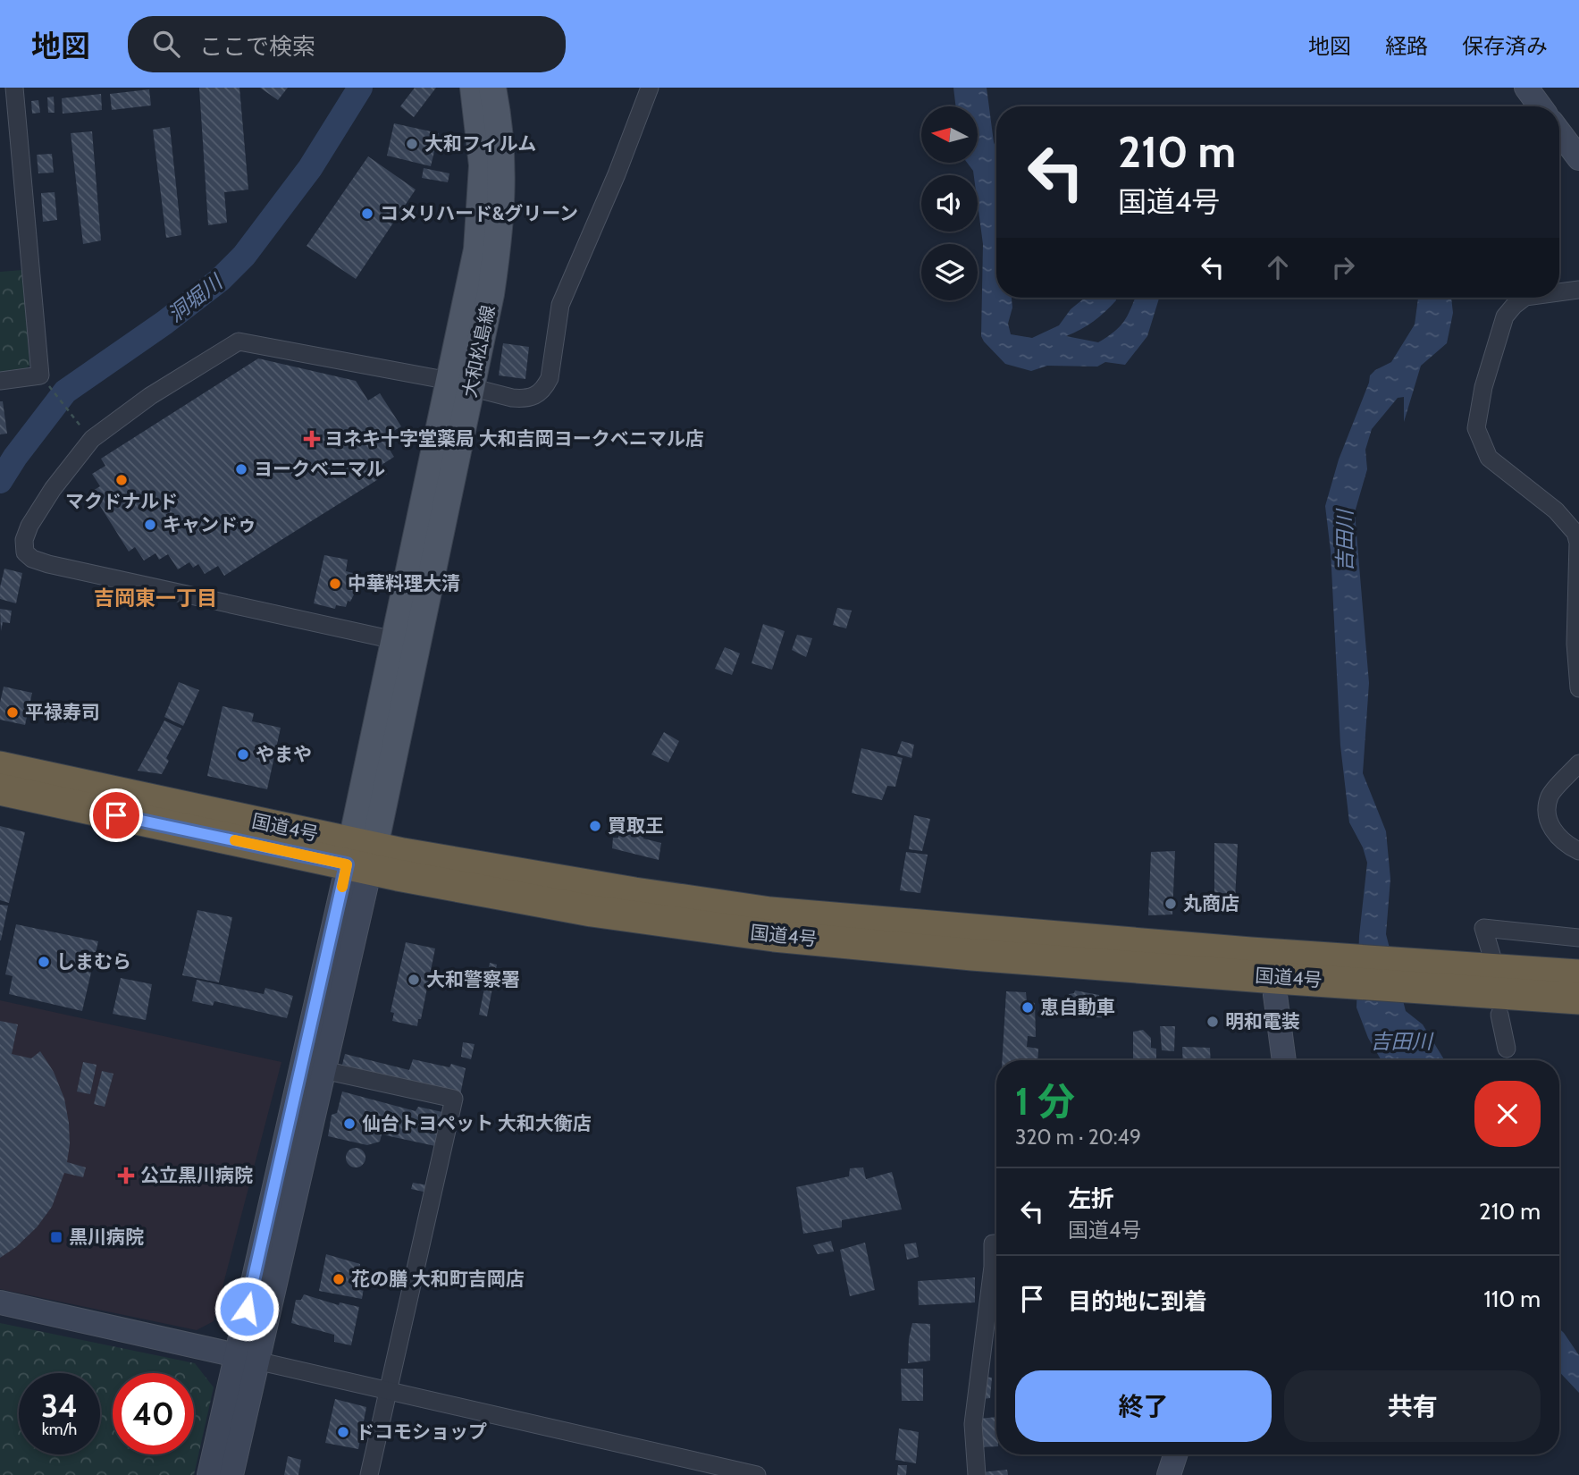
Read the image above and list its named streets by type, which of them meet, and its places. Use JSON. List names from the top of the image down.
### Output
{
  "streets": {
    "highway": ["国道4号"],
    "main road": ["大和松島線"]
  },
  "crossings": [
    ["大和松島線", "国道4号"]
  ],
  "districts": ["吉岡東一丁目"],
  "water": ["洞堀川", "吉田川"],
  "places": {
    "other": [
      "大和フィルム",
      "コメリハード&グリーン",
      "ヨークベニマル",
      "マクドナルド",
      "キャンドゥ",
      "中華料理大清",
      "平禄寿司",
      "やまや",
      "買取王",
      "丸商店",
      "しまむら",
      "大和警察署",
      "恵自動車",
      "明和電装",
      "仙台トヨペット 大和大衡店",
      "花の膳 大和町吉岡店",
      "ドコモショップ"
    ],
    "health": ["ヨネキ十字堂薬局 大和吉岡ヨークベニマル店", "公立黒川病院"],
    "transit": ["黒川病院"]
  },
  "north": "left",
  "page": {
    "header": "地図",
    "search": "ここで検索",
    "nav": ["地図", "経路", "保存済み"],
    "turn": ["210 m", "国道4号"],
    "heading": ["1 分", "320 m · 20:49"],
    "list": [
      {
        "name": "左折",
        "note": "国道4号",
        "value": "210 m"
      },
      {
        "name": "目的地に到着",
        "value": "110 m"
      }
    ],
    "buttons": ["終了", "共有"],
    "speed": "34 km/h",
    "limit": "40"
  }
}
